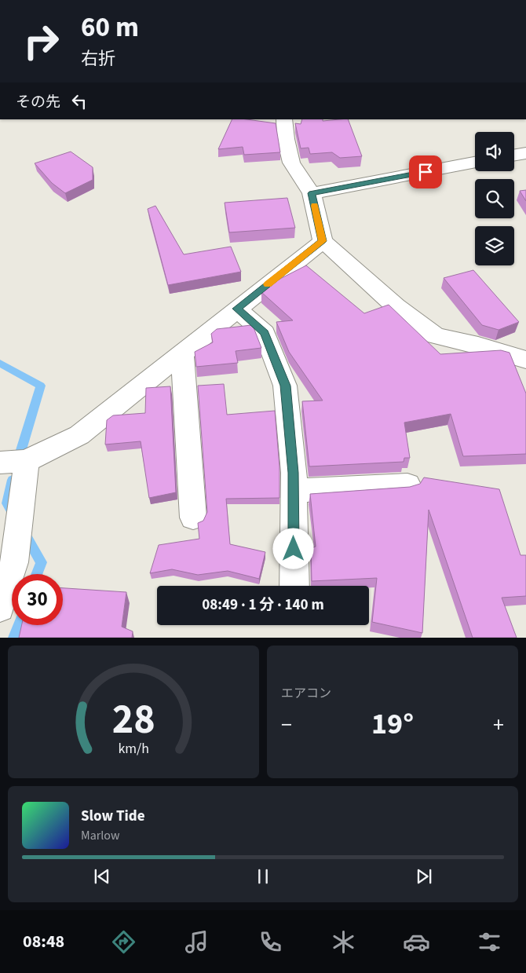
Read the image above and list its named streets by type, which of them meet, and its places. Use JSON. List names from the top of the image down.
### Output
{
  "page": {
    "turn": ["60 m", "右折"],
    "then": "その先",
    "limit": "30",
    "trip": "08:49 · 1 分 · 140 m",
    "tile": "エアコン",
    "heat": ["−", "19°", "+"],
    "song": ["Slow Tide", "Marlow"],
    "tabs": "08:48",
    "gauge": ["28", "km/h"]
  }
}
